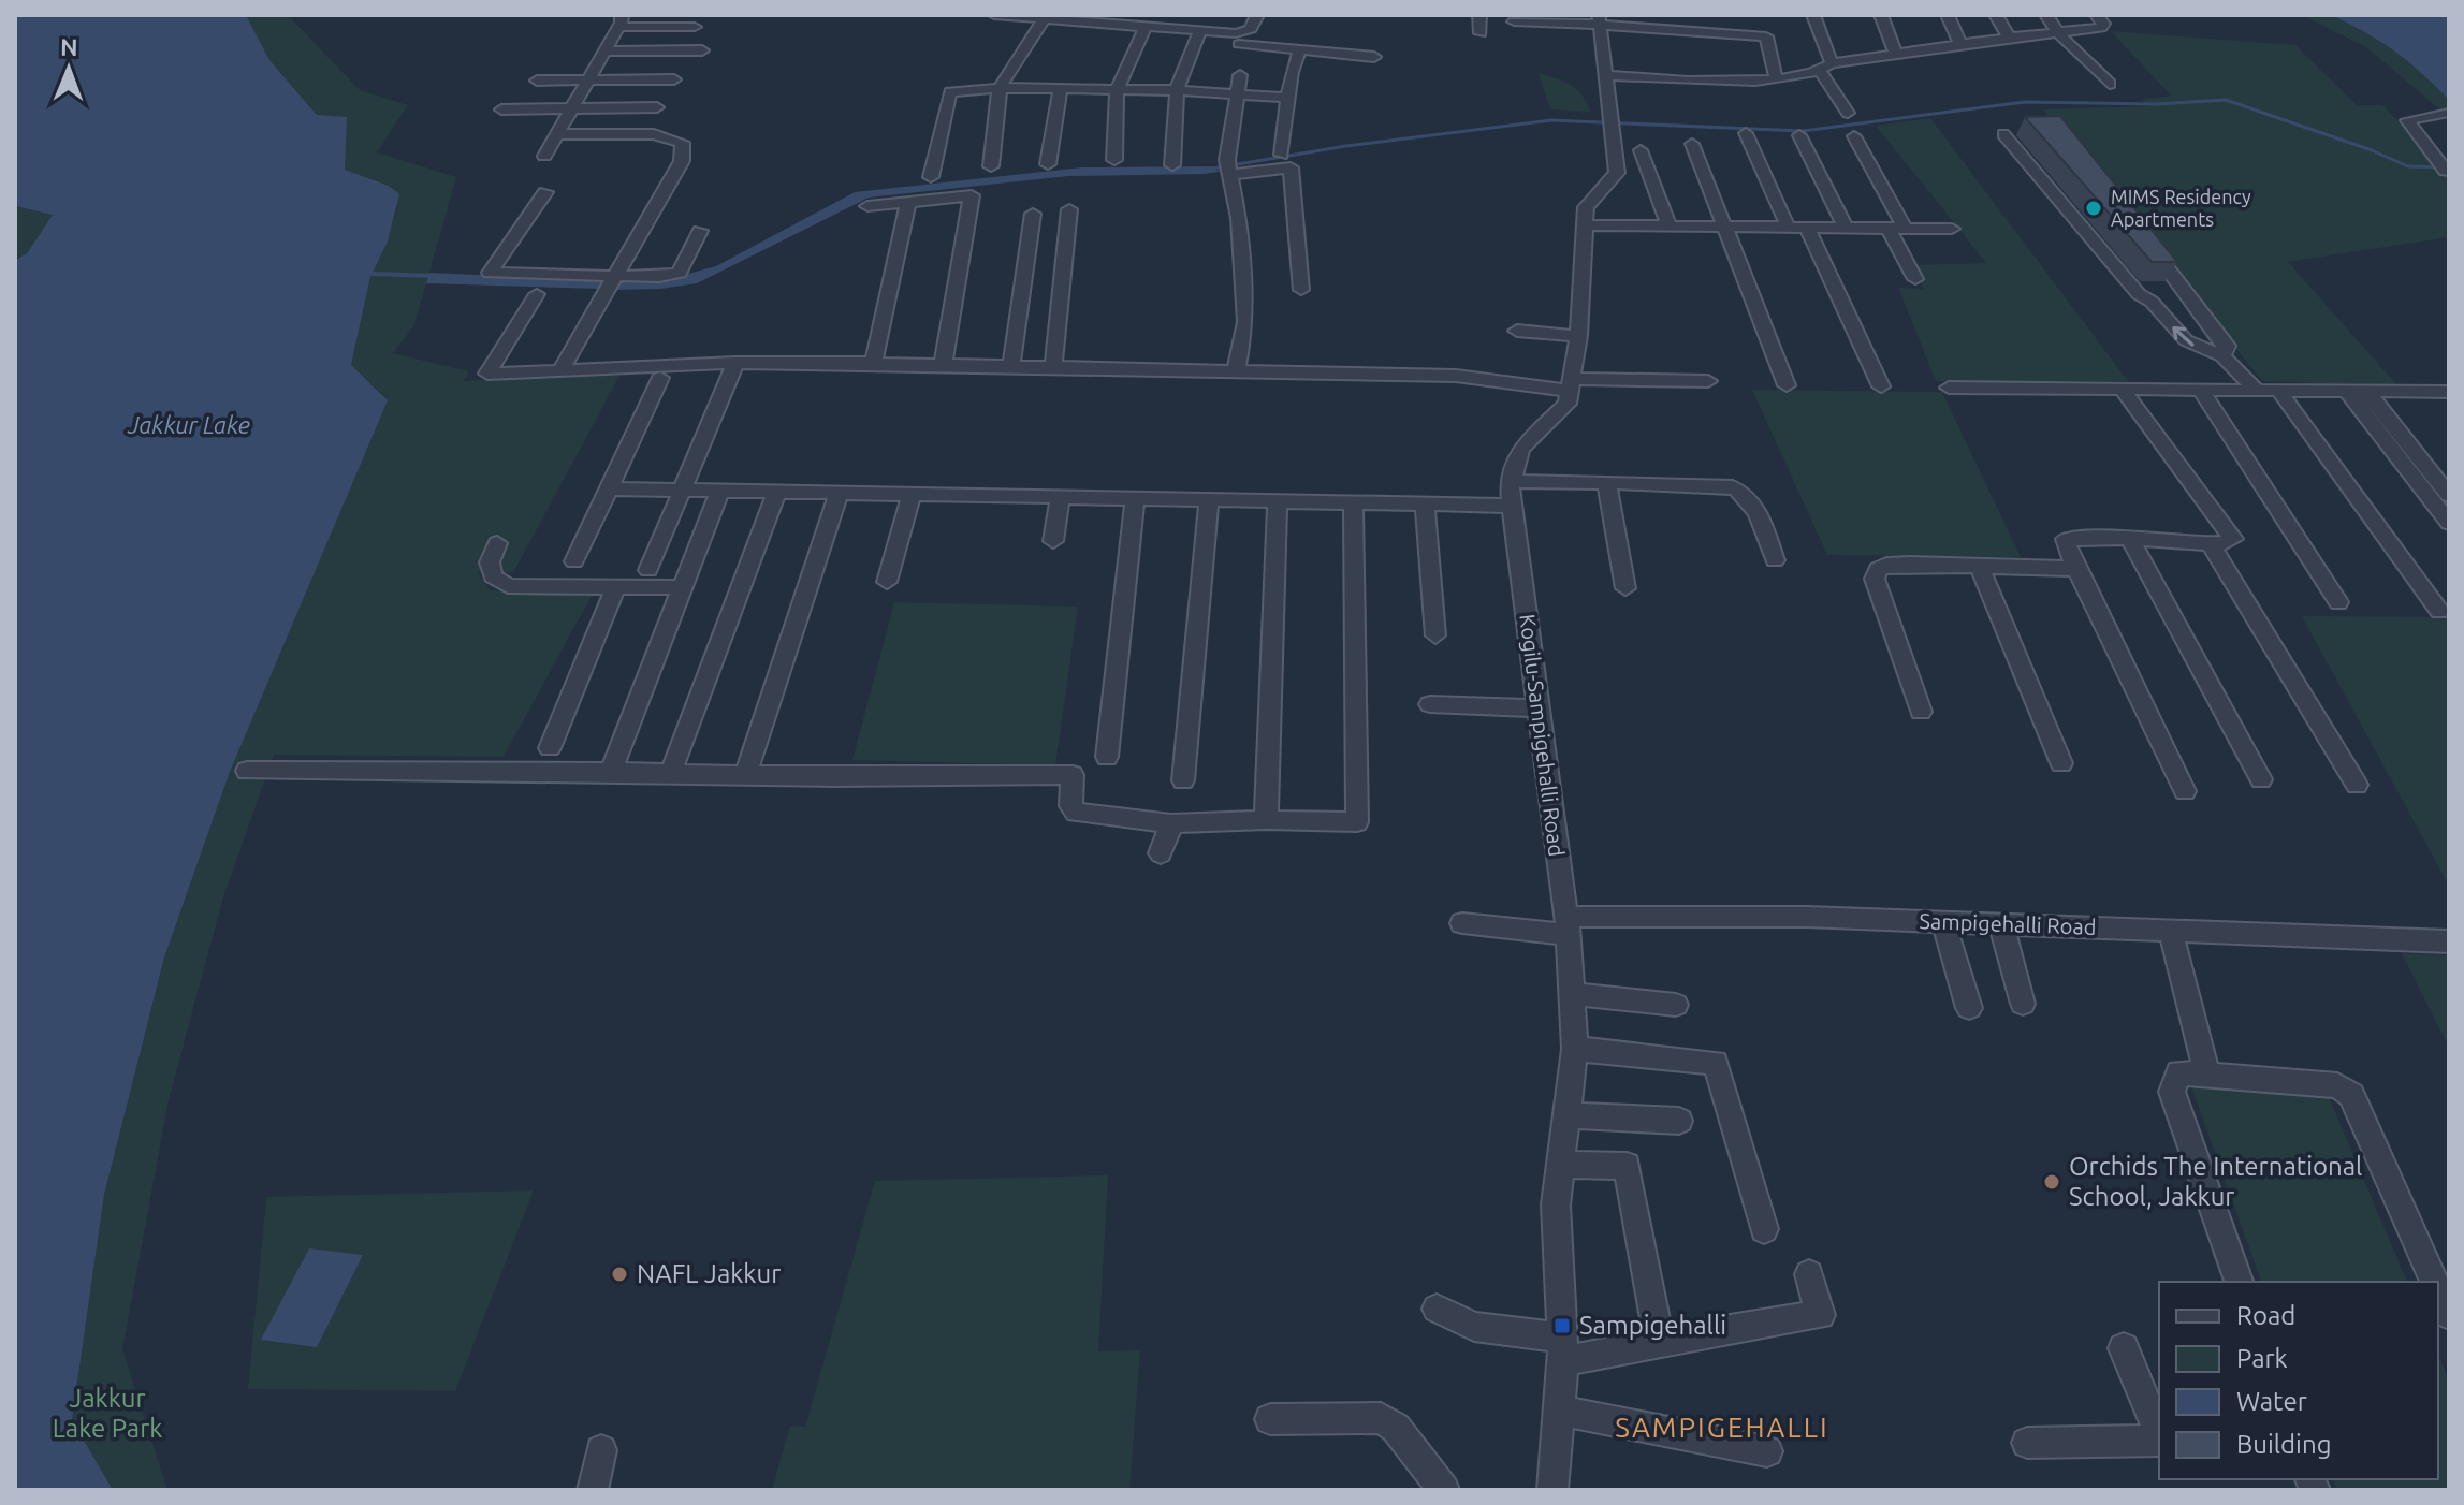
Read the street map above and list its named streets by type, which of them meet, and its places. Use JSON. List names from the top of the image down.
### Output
{
  "streets": {
    "street": ["Kogilu-Sampigehalli Road", "Sampigehalli Road"]
  },
  "crossings": [
    ["Kogilu-Sampigehalli Road", "Sampigehalli Road"]
  ],
  "districts": ["SAMPIGEHALLI"],
  "water": ["Jakkur Lake"],
  "parks": ["Jakkur Lake Park"],
  "places": {
    "other": ["MIMS Residency Apartments", "Orchids The International School, Jakkur", "NAFL Jakkur"],
    "transit": ["Sampigehalli"]
  },
  "legend": [
    "Road",
    "Park",
    "Water",
    "Building"
  ],
  "north": "top"
}
